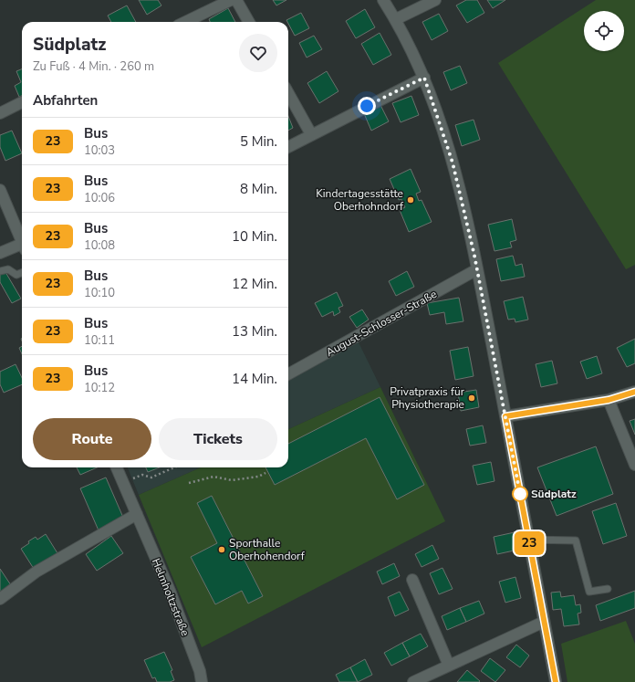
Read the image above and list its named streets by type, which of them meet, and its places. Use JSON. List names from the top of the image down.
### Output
{
  "streets": {
    "street": ["August-Schlosser-Straße", "Helmholtzstraße"]
  },
  "places": [
    "Kindertagesstätte Oberhohndorf",
    "Privatpraxis für Physiotherapie",
    "Südplatz",
    "Sporthalle Oberhohendorf"
  ],
  "lines": ["bus line 23"],
  "page": {
    "on_map": "23",
    "heading": [
      ["Südplatz", "Zu Fuß · 4 Min. · 260 m"],
      "Abfahrten"
    ],
    "list": [
      {
        "mark": "23",
        "name": "Bus",
        "note": "10:03",
        "value": "5 Min."
      },
      {
        "mark": "23",
        "name": "Bus",
        "note": "10:06",
        "value": "8 Min."
      },
      {
        "mark": "23",
        "name": "Bus",
        "note": "10:08",
        "value": "10 Min."
      },
      {
        "mark": "23",
        "name": "Bus",
        "note": "10:10",
        "value": "12 Min."
      },
      {
        "mark": "23",
        "name": "Bus",
        "note": "10:11",
        "value": "13 Min."
      },
      {
        "mark": "23",
        "name": "Bus",
        "note": "10:12",
        "value": "14 Min."
      }
    ],
    "buttons": ["Route", "Tickets"]
  }
}
